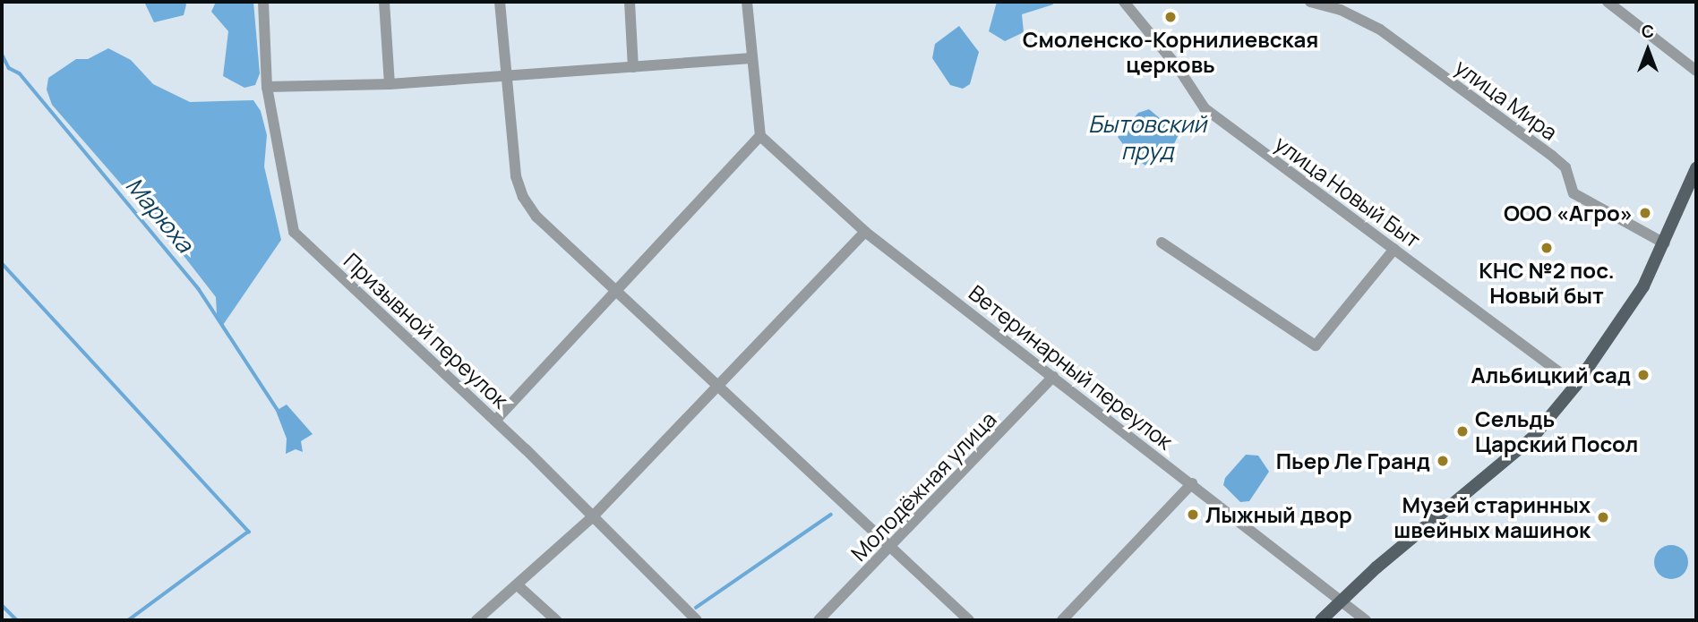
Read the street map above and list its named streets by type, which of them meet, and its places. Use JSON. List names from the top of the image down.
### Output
{
  "streets": {
    "street": [
      "улица Мира",
      "улица Новый Быт",
      "Призывной переулок",
      "Ветеринарный переулок",
      "Молодёжная улица"
    ]
  },
  "crossings": [
    ["Ветеринарный переулок", "Молодёжная улица"]
  ],
  "water": ["Бытовский пруд", "Марюха"],
  "places": [
    "Смоленско-Корнилиевская церковь",
    "ООО «Агро»",
    "КНС №2 пос. Новый быт",
    "Альбицкий сад",
    "Сельдь Царский Посол",
    "Пьер Ле Гранд",
    "Лыжный двор",
    "Музей старинных швейных машинок"
  ],
  "north": "top"
}
